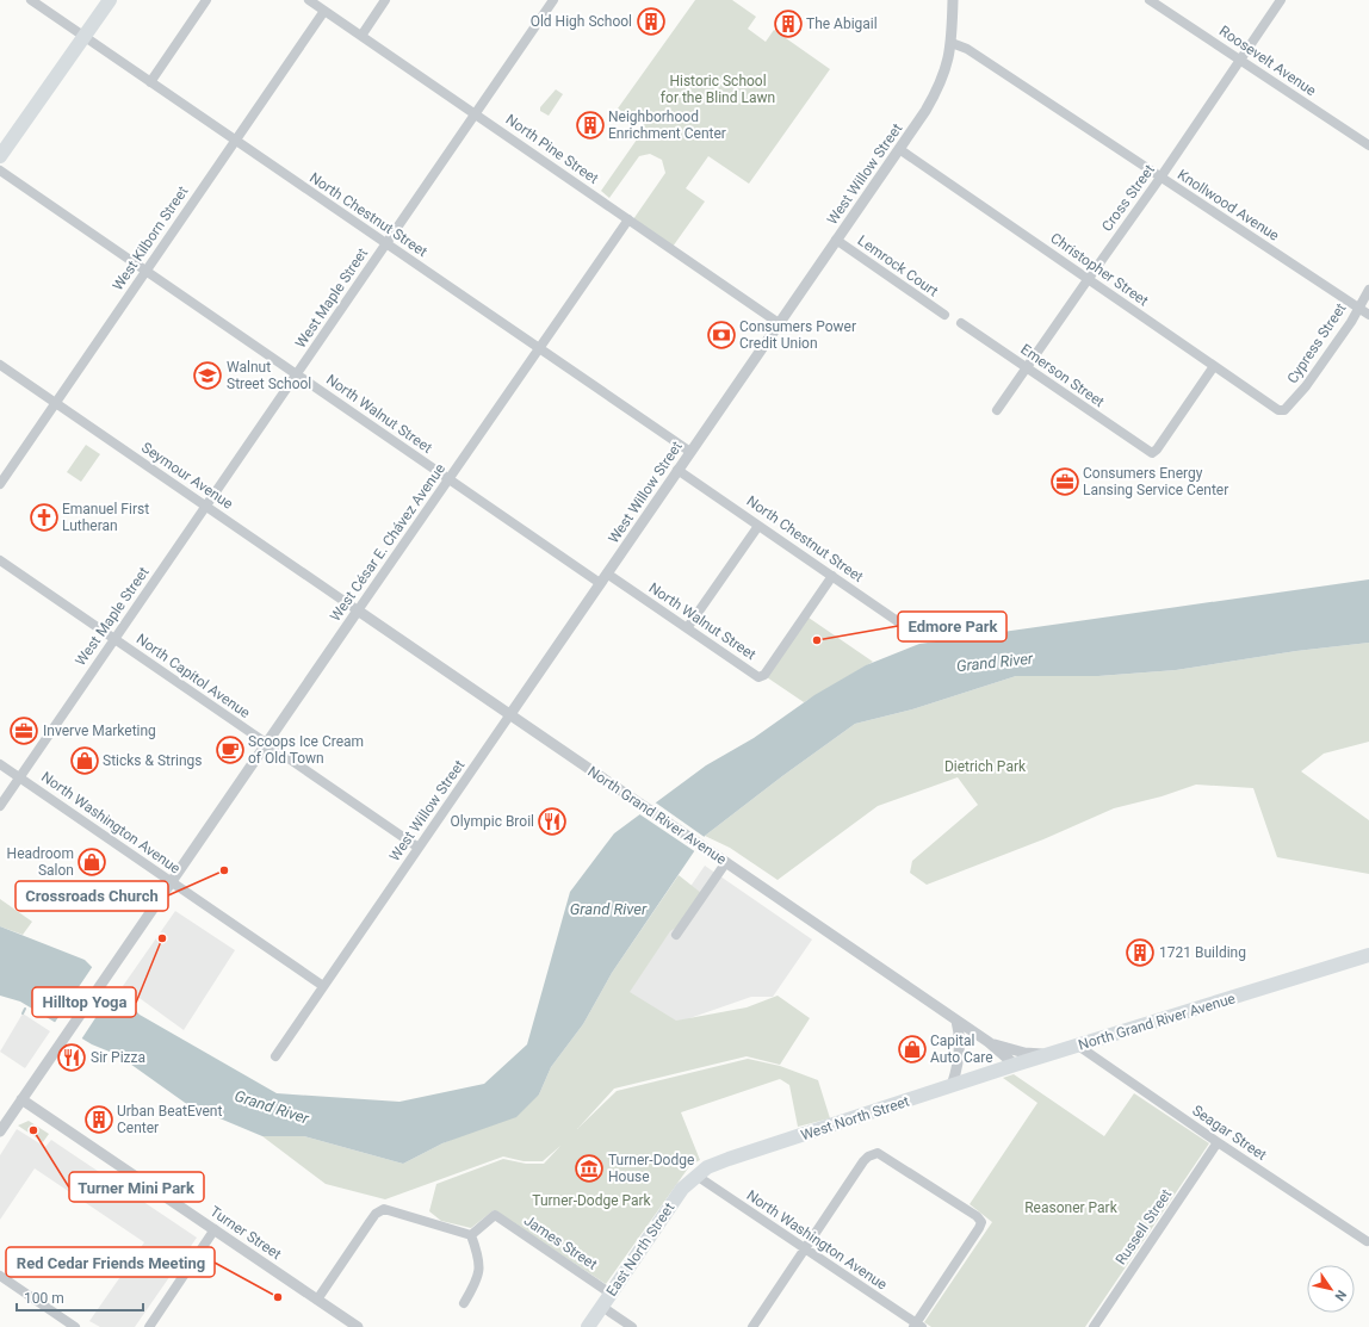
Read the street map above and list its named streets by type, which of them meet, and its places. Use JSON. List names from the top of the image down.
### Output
{
  "streets": {
    "main road": ["North Grand River Avenue", "West North Street", "East North Street"],
    "street": [
      "Roosevelt Avenue",
      "North Pine Street",
      "West Willow Street",
      "Cross Street",
      "Knollwood Avenue",
      "North Chestnut Street",
      "West Kilborn Street",
      "Lemrock Court",
      "Christopher Street",
      "West Maple Street",
      "Cypress Street",
      "Emerson Street",
      "North Walnut Street",
      "Seymour Avenue",
      "West César E. Chávez Avenue",
      "North Capitol Avenue",
      "North Washington Avenue",
      "Seagar Street",
      "Russell Street",
      "Turner Street",
      "James Street"
    ]
  },
  "crossings": [
    ["Roosevelt Avenue", "Cross Street"],
    ["North Pine Street", "West Willow Street"],
    ["North Pine Street", "West Kilborn Street"],
    ["North Pine Street", "West Maple Street"],
    ["North Pine Street", "West César E. Chávez Avenue"],
    ["West Willow Street", "Knollwood Avenue"],
    ["West Willow Street", "North Chestnut Street"],
    ["West Willow Street", "Lemrock Court"],
    ["West Willow Street", "Christopher Street"],
    ["West Willow Street", "North Walnut Street"],
    ["West Willow Street", "North Capitol Avenue"],
    ["West Willow Street", "North Grand River Avenue"],
    ["West Willow Street", "North Washington Avenue"],
    ["Cross Street", "Knollwood Avenue"],
    ["Cross Street", "Christopher Street"],
    ["Cross Street", "Emerson Street"],
    ["Knollwood Avenue", "Cypress Street"],
    ["North Chestnut Street", "West Kilborn Street"],
    ["North Chestnut Street", "West Maple Street"],
    ["North Chestnut Street", "North Walnut Street"],
    ["North Chestnut Street", "West César E. Chávez Avenue"],
    ["West Kilborn Street", "North Walnut Street"],
    ["West Kilborn Street", "Seymour Avenue"],
    ["Christopher Street", "Cypress Street"],
    ["Christopher Street", "Emerson Street"],
    ["West Maple Street", "North Walnut Street"],
    ["West Maple Street", "Seymour Avenue"],
    ["West Maple Street", "North Capitol Avenue"],
    ["West Maple Street", "North Washington Avenue"],
    ["North Walnut Street", "West César E. Chávez Avenue"],
    ["Seymour Avenue", "West César E. Chávez Avenue"],
    ["Seymour Avenue", "North Grand River Avenue"],
    ["West César E. Chávez Avenue", "North Capitol Avenue"],
    ["West César E. Chávez Avenue", "North Grand River Avenue"],
    ["West César E. Chávez Avenue", "North Washington Avenue"],
    ["West César E. Chávez Avenue", "Turner Street"],
    ["North Grand River Avenue", "West North Street"],
    ["North Grand River Avenue", "Seagar Street"],
    ["North Washington Avenue", "West North Street"],
    ["North Washington Avenue", "East North Street"],
    ["West North Street", "East North Street"],
    ["Seagar Street", "Russell Street"],
    ["James Street", "East North Street"]
  ],
  "water": ["Grand River"],
  "parks": [
    "Historic School for the Blind Lawn",
    "Dietrich Park",
    "Turner-Dodge Park",
    "Reasoner Park"
  ],
  "places": {
    "building": [
      "Old High School",
      "The Abigail",
      "Neighborhood Enrichment Center",
      "1721 Building",
      "Urban BeatEvent Center"
    ],
    "bank": ["Consumers Power Credit Union"],
    "school or university": ["Walnut Street School"],
    "office": ["Consumers Energy Lansing Service Center", "Inverve Marketing"],
    "church": ["Emanuel First Lutheran"],
    "other": [
      "Edmore Park",
      "Crossroads Church",
      "Hilltop Yoga",
      "Turner Mini Park",
      "Red Cedar Friends Meeting"
    ],
    "cafe": ["Scoops Ice Cream of Old Town"],
    "shop": ["Sticks & Strings", "Headroom Salon", "Capital Auto Care"],
    "restaurant": ["Olympic Broil", "Sir Pizza"],
    "museum": ["Turner-Dodge House"]
  },
  "scale_bar": "100 m",
  "north": "bottom right"
}
